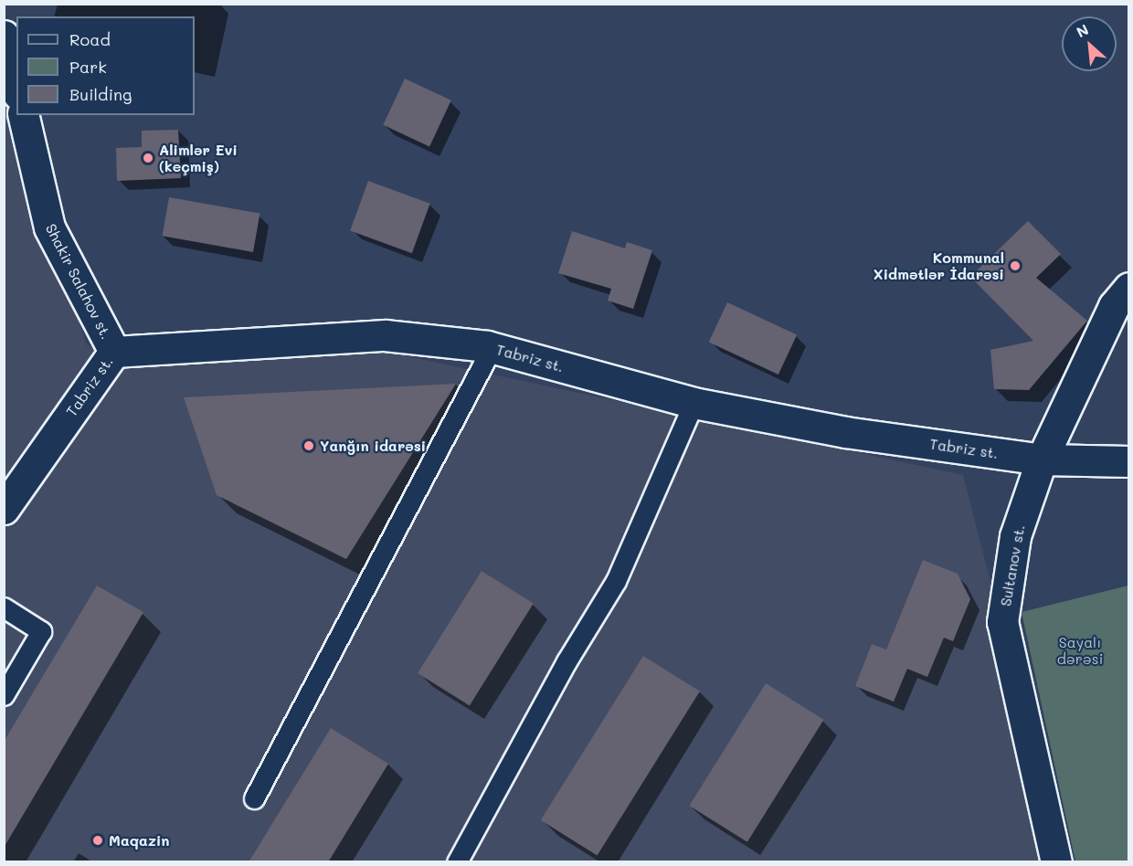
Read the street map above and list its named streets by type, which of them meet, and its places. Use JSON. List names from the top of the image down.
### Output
{
  "streets": {
    "main road": ["Shakir Salahov st.", "Tabriz st.", "Sultanov st."]
  },
  "crossings": [
    ["Shakir Salahov st.", "Tabriz st."],
    ["Tabriz st.", "Sultanov st."]
  ],
  "parks": ["Sayalı dərəsi"],
  "places": [
    "Alimlər Evi (keçmiş)",
    "Kommunal Xidmətlər İdarəsi",
    "Yanğın idarəsi",
    "Maqazin"
  ],
  "legend": ["Road", "Park", "Building"],
  "north": "top left"
}
